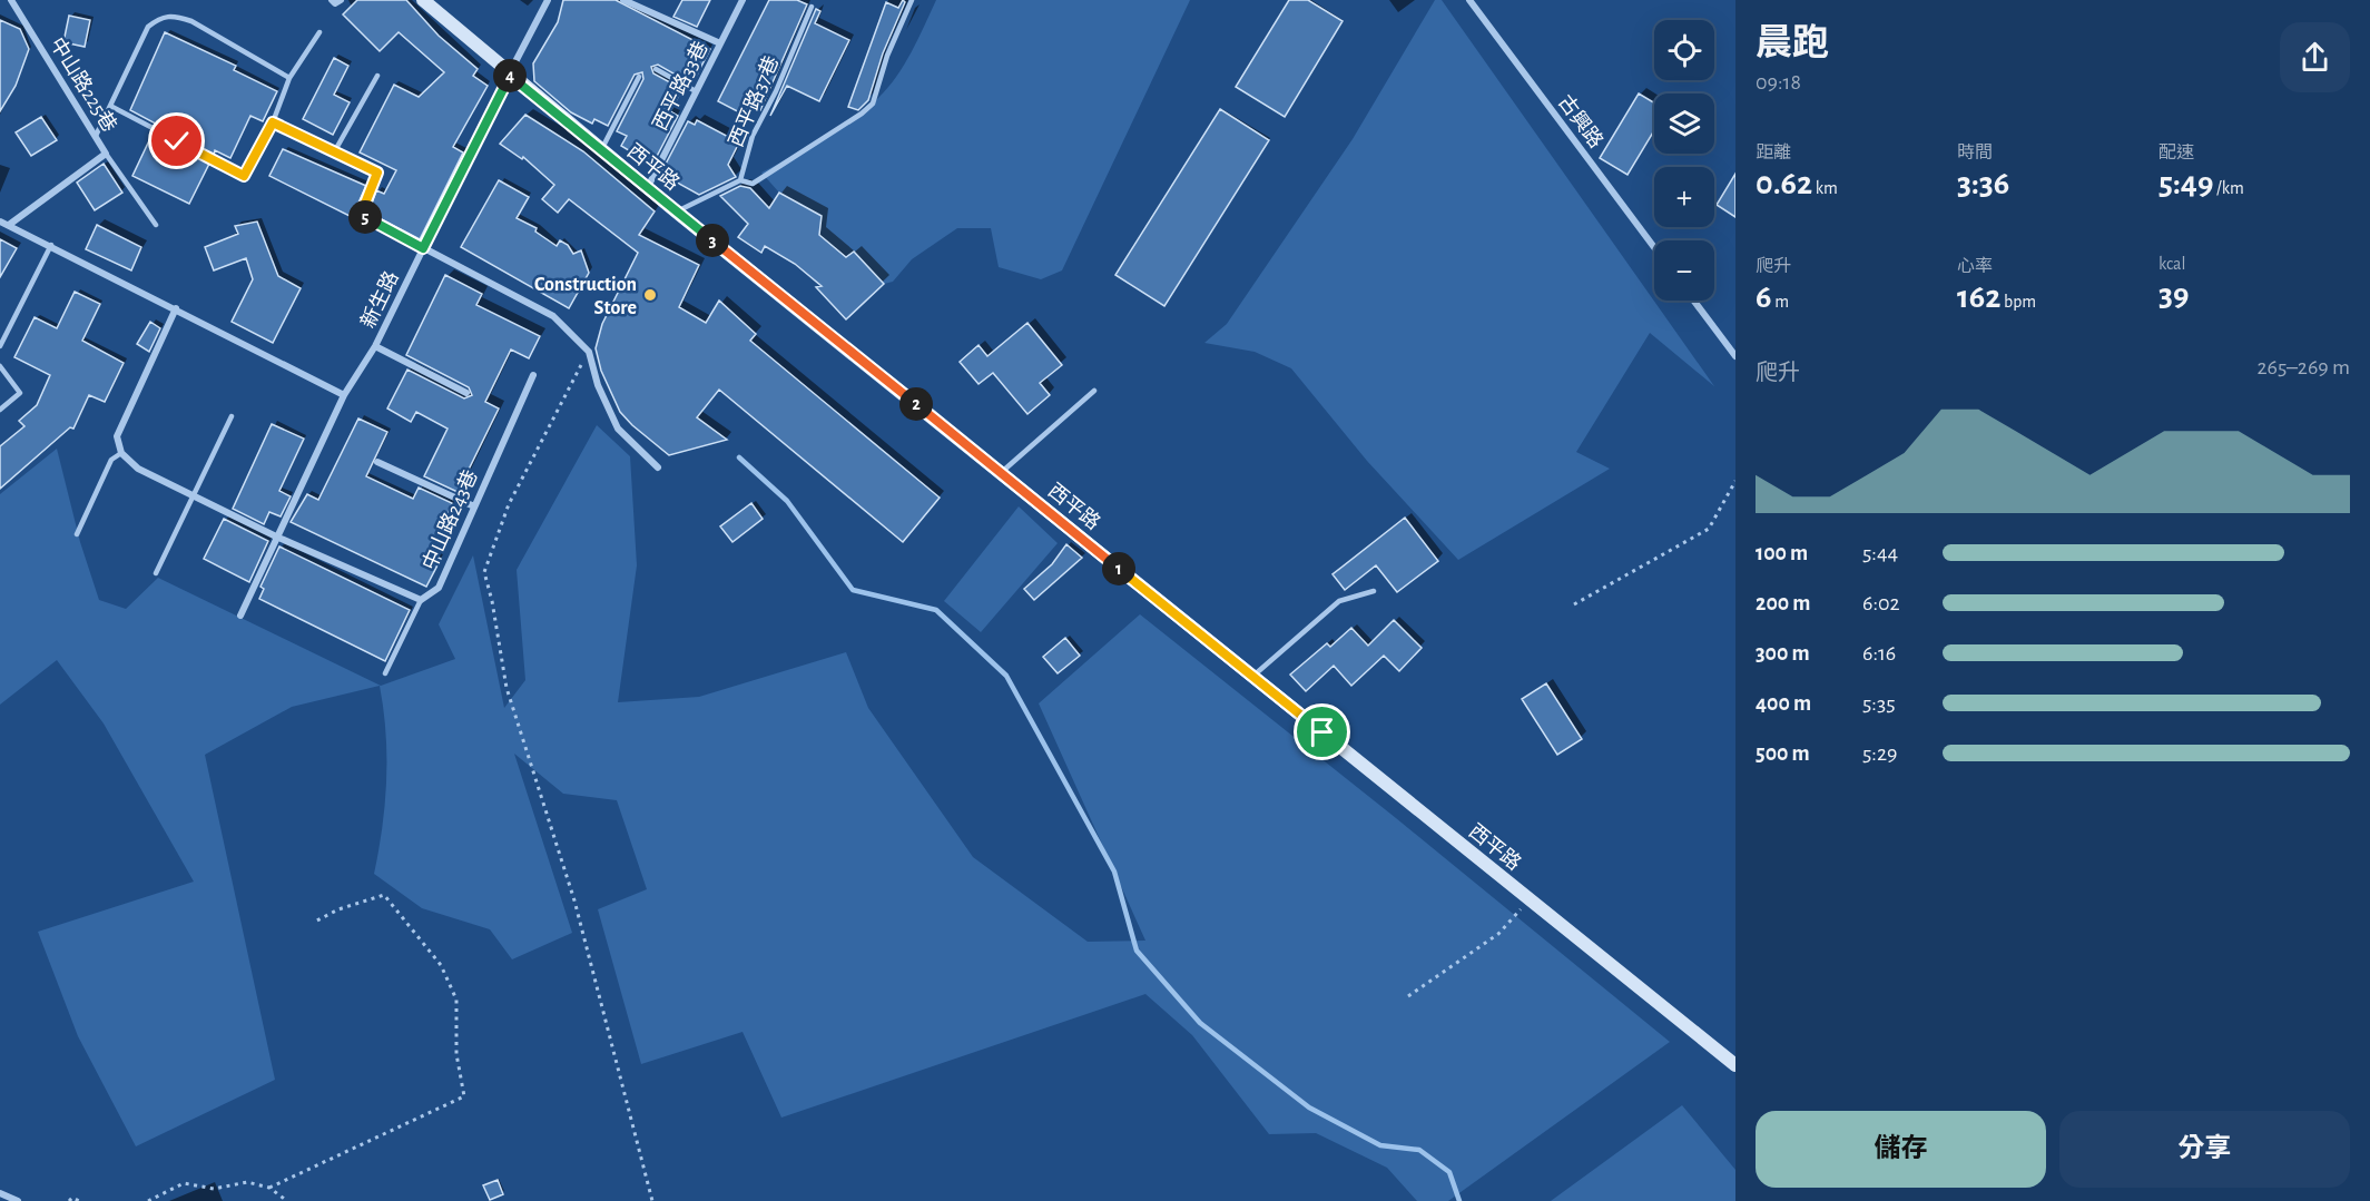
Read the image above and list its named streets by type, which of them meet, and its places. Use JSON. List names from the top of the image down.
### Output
{
  "streets": {
    "main road": ["西平路"],
    "street": [
      "中山路225巷",
      "西平路33巷",
      "古興路",
      "新生路",
      "中山路243巷"
    ],
    "lane": ["西平路37巷"]
  },
  "crossings": [
    ["西平路33巷", "西平路"],
    ["西平路", "新生路"]
  ],
  "places": ["Construction Store"],
  "page": {
    "heading": ["晨跑", "09:18"],
    "map_buttons": ["+", "−"],
    "pins": [
      "4",
      "5",
      "3",
      "2",
      "1"
    ],
    "stats": [
      ["距離", "0.62 km"],
      ["時間", "3:36"],
      ["配速", "5:49 /km"],
      ["爬升", "6 m"],
      ["心率", "162 bpm"],
      ["kcal", "39"]
    ],
    "chart": ["爬升", "265–269 m"],
    "list": [
      {
        "name": "100 m",
        "note": "5:44"
      },
      {
        "name": "200 m",
        "note": "6:02"
      },
      {
        "name": "300 m",
        "note": "6:16"
      },
      {
        "name": "400 m",
        "note": "5:35"
      },
      {
        "name": "500 m",
        "note": "5:29"
      }
    ],
    "buttons": ["儲存", "分享"]
  }
}
